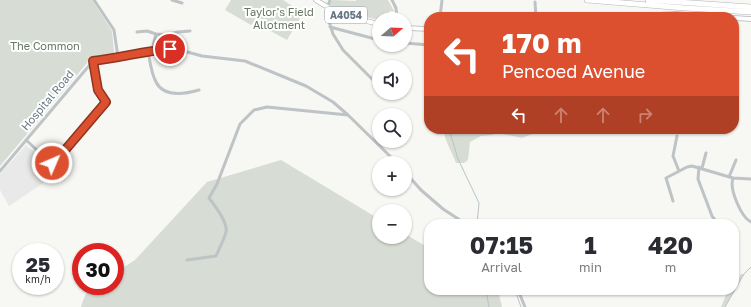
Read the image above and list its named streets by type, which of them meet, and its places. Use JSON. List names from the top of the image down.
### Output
{
  "streets": {
    "main road": ["A4054"],
    "street": ["Hospital Road"]
  },
  "parks": ["Taylor's Field Allotment", "The Common"],
  "north": "right",
  "page": {
    "map_buttons": ["+", "−"],
    "turn": ["170 m", "Pencoed Avenue"],
    "eta": [
      "07:15",
      "Arrival",
      "1",
      "min",
      "420",
      "m"
    ],
    "speed": "25 km/h",
    "limit": "30"
  }
}
